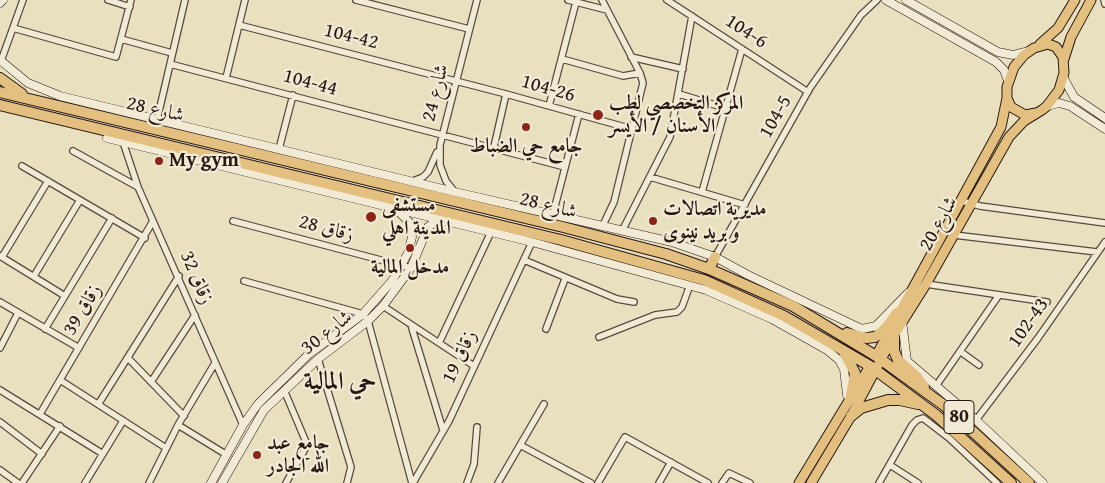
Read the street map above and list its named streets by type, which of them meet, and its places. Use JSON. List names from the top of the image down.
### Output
{
  "streets": {
    "highway": ["شارع 28", "80"],
    "main road": ["شارع 20", "شارع 30"],
    "street": [
      "104-6",
      "104-42",
      "104-44",
      "104-26",
      "شارع 24",
      "104-5",
      "زقاق 28",
      "زقاق 32",
      "زقاق 39",
      "102-43",
      "زقاق 19"
    ]
  },
  "crossings": [
    ["104-6", "104-5"],
    ["104-42", "104-26"],
    ["104-42", "شارع 24"],
    ["104-44", "شارع 24"],
    ["104-26", "شارع 24"],
    ["شارع 28", "شارع 20"],
    ["زقاق 28", "شارع 30"],
    ["زقاق 32", "زقاق 39"],
    ["زقاق 32", "شارع 30"]
  ],
  "districts": ["حي المالية"],
  "places": [
    "المركز التخصصي لطب الأسنان / الأيسر",
    "جامع حي الضباط",
    "My gym",
    "مستشفى المدينة اهلي",
    "مديرية اتصالات و بريد نينوى",
    "مدخل المالية",
    "جامع عبد الله الجادر"
  ]
}
